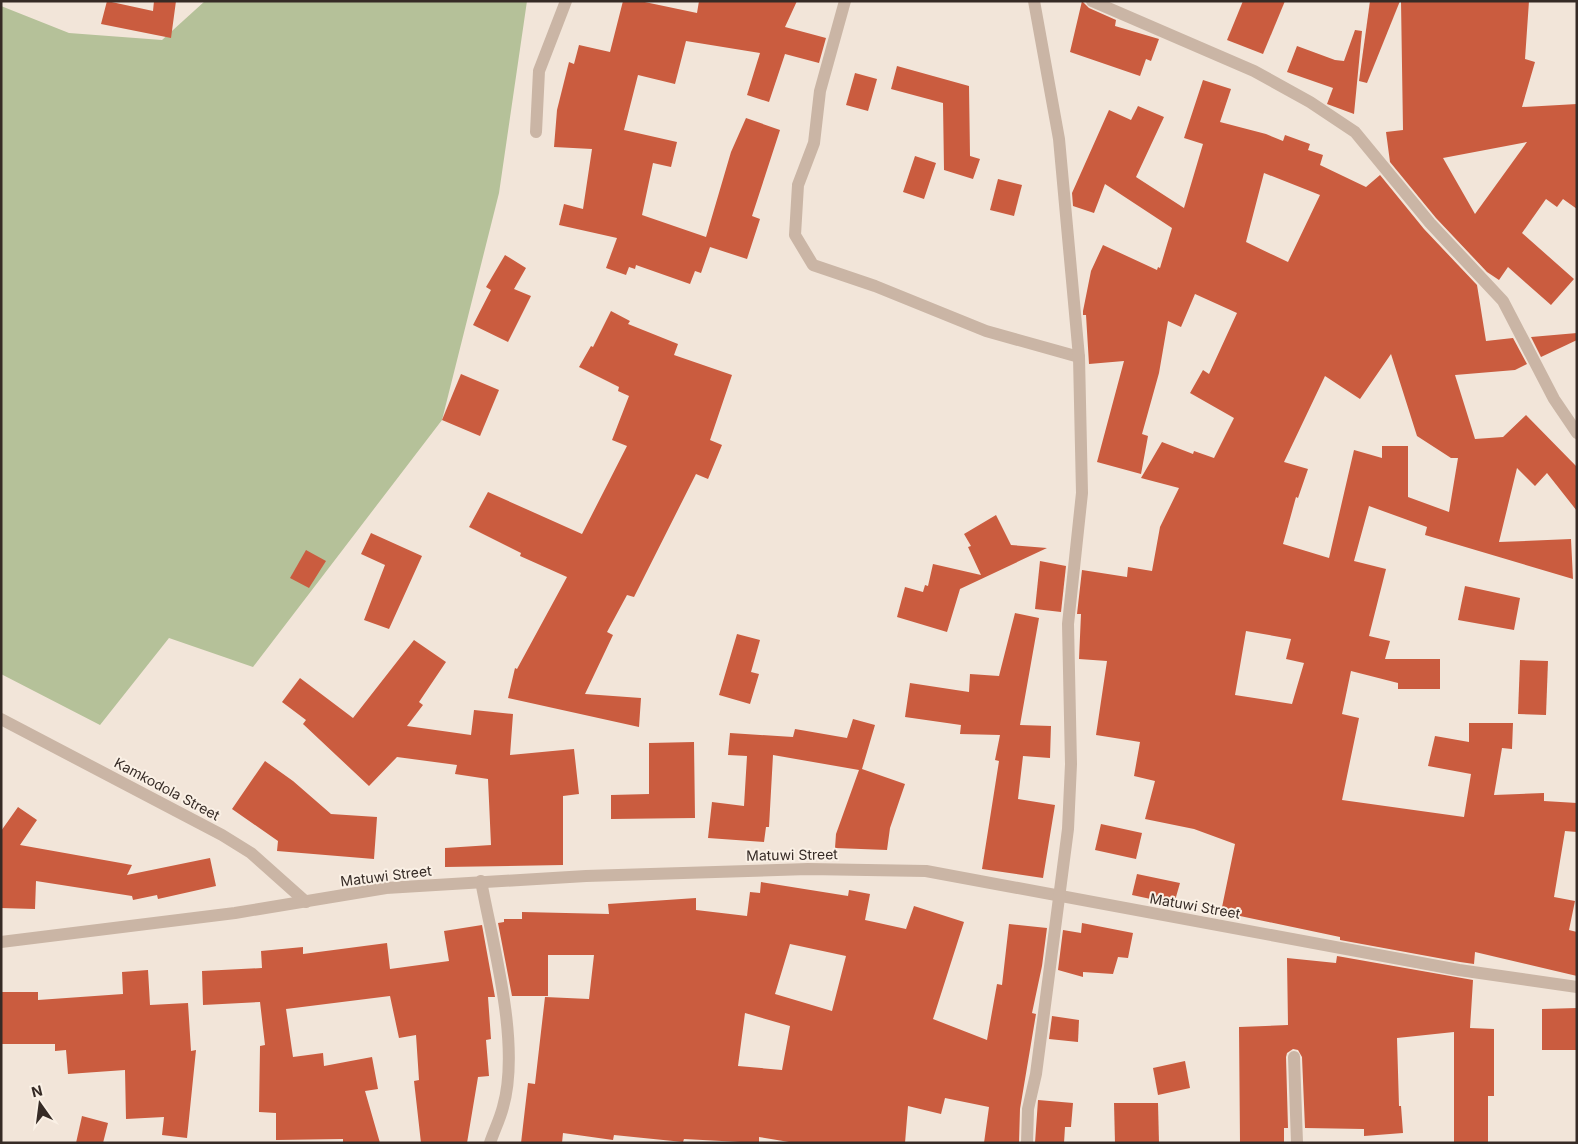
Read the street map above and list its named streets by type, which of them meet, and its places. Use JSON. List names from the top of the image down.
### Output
{
  "streets": {
    "street": ["Kamkodola Street", "Matuwi Street"]
  },
  "crossings": [
    ["Kamkodola Street", "Matuwi Street"]
  ],
  "north": "top"
}
